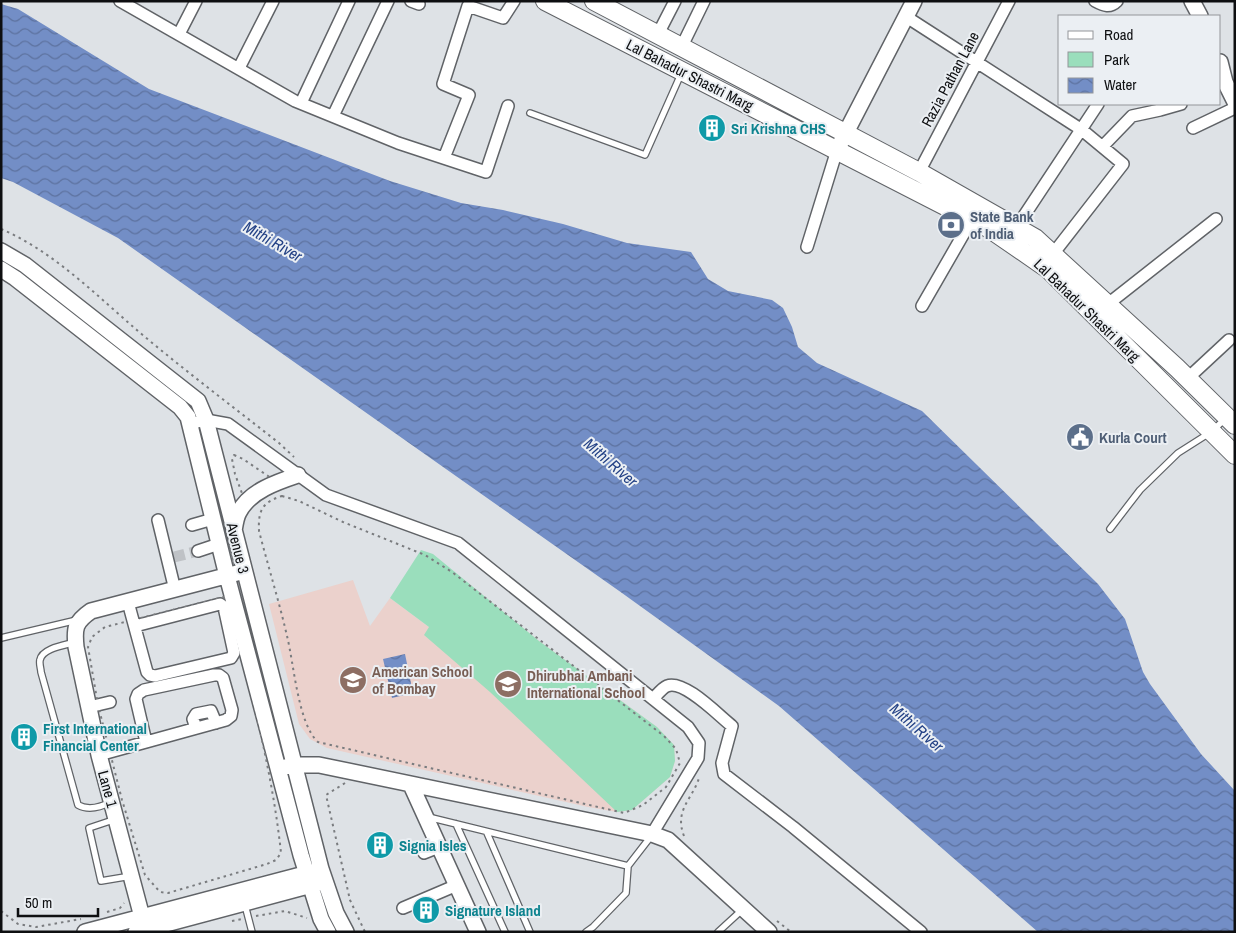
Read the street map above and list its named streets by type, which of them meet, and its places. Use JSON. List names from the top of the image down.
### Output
{
  "streets": {
    "main road": ["Lal Bahadur Shastri Marg"],
    "street": ["Razia Pathan Lane", "Avenue 3", "Lane 1"]
  },
  "crossings": [
    ["Lal Bahadur Shastri Marg", "Razia Pathan Lane"]
  ],
  "water": ["Mithi River"],
  "places": {
    "building": [
      "Sri Krishna CHS",
      "First International Financial Center",
      "Signia Isles",
      "Signature Island"
    ],
    "bank": ["State Bank of India"],
    "public building": ["Kurla Court"],
    "school or university": ["American School of Bombay", "Dhirubhai Ambani International School"]
  },
  "legend": ["Road", "Park", "Water"],
  "scale_bar": "50 m"
}
